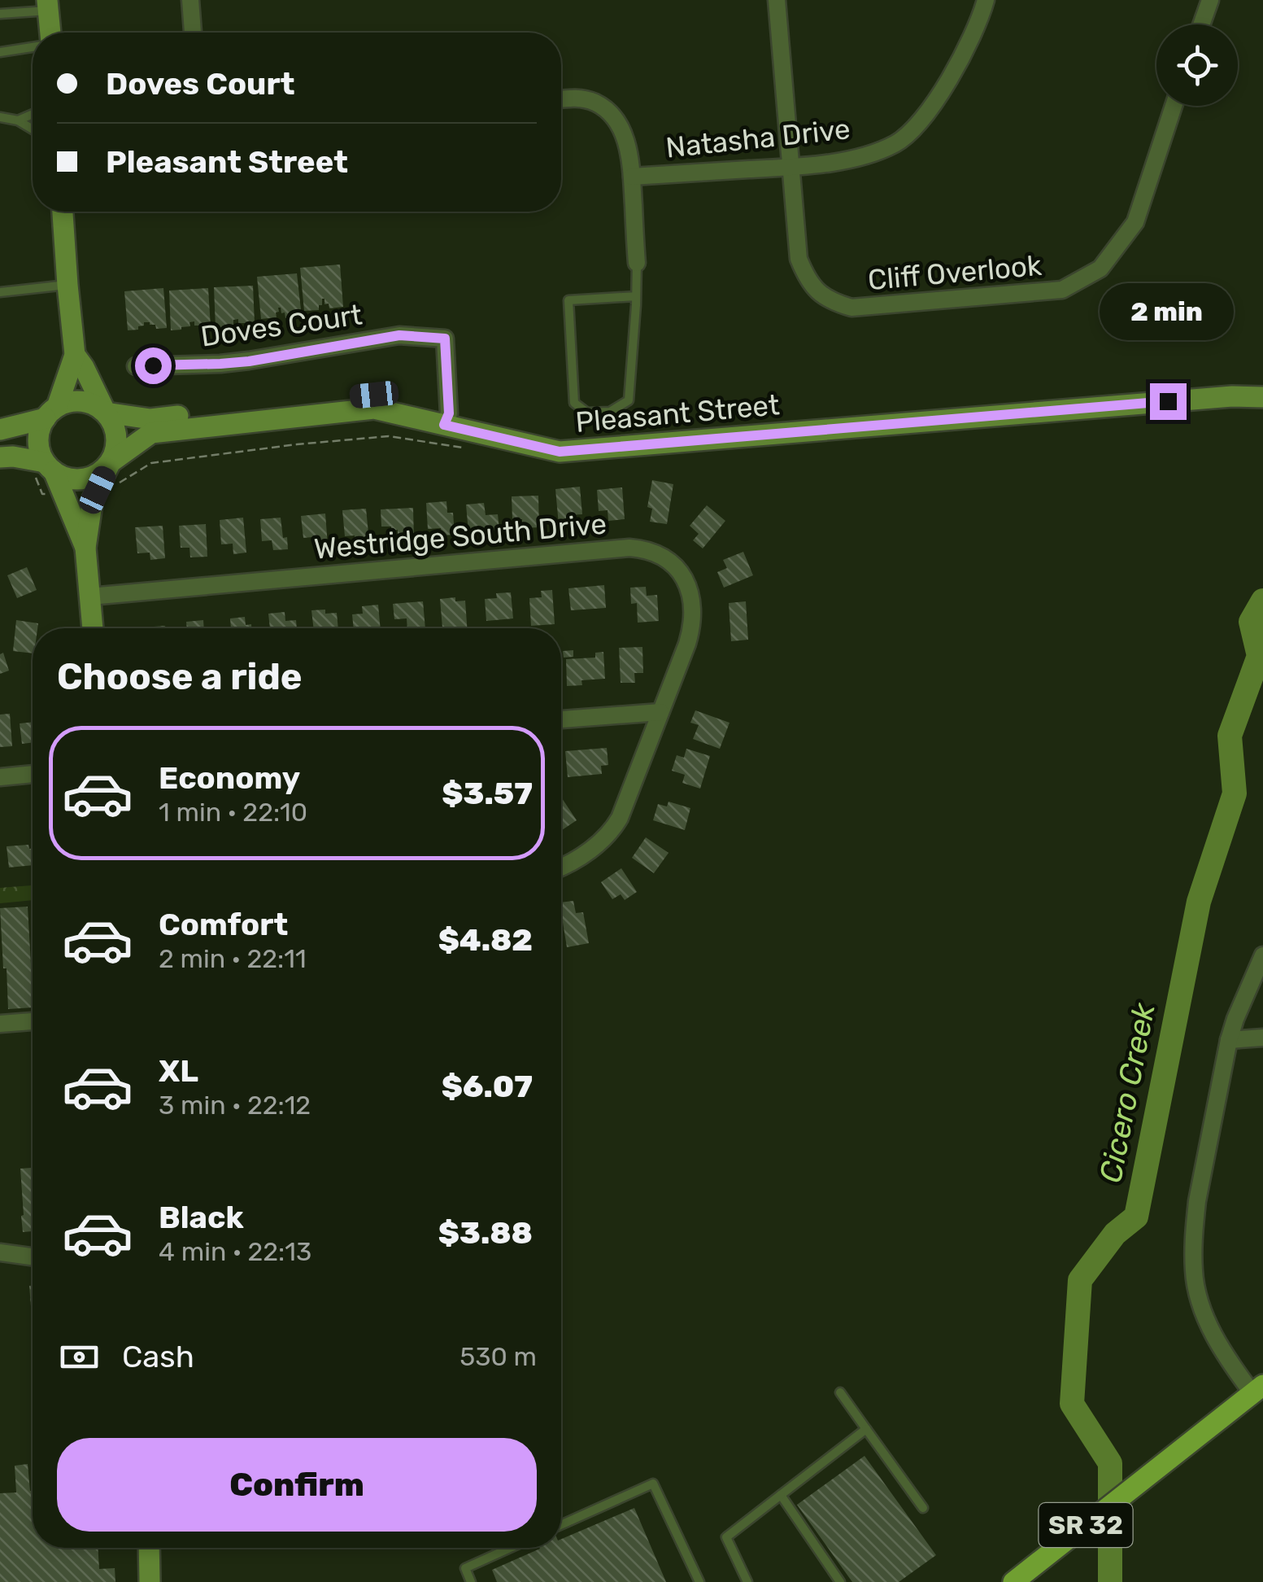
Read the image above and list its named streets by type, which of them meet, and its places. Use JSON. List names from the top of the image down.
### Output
{
  "streets": {
    "main road": ["Pleasant Street", "SR 32"],
    "street": [
      "Natasha Drive",
      "Cliff Overlook",
      "Doves Court",
      "Westridge South Drive"
    ]
  },
  "crossings": [
    ["Natasha Drive", "Cliff Overlook"],
    ["Doves Court", "Pleasant Street"]
  ],
  "water": ["Cicero Creek"],
  "page": {
    "banner": ["Doves Court", "Pleasant Street"],
    "bubble": "2 min",
    "heading": "Choose a ride",
    "list": [
      {
        "name": "Economy",
        "note": "1 min · 22:10",
        "value": "$3.57"
      },
      {
        "name": "Comfort",
        "note": "2 min · 22:11",
        "value": "$4.82"
      },
      {
        "name": "XL",
        "note": "3 min · 22:12",
        "value": "$6.07"
      },
      {
        "name": "Black",
        "note": "4 min · 22:13",
        "value": "$3.88"
      }
    ],
    "pay": ["Cash", "530 m"],
    "buttons": "Confirm"
  }
}
